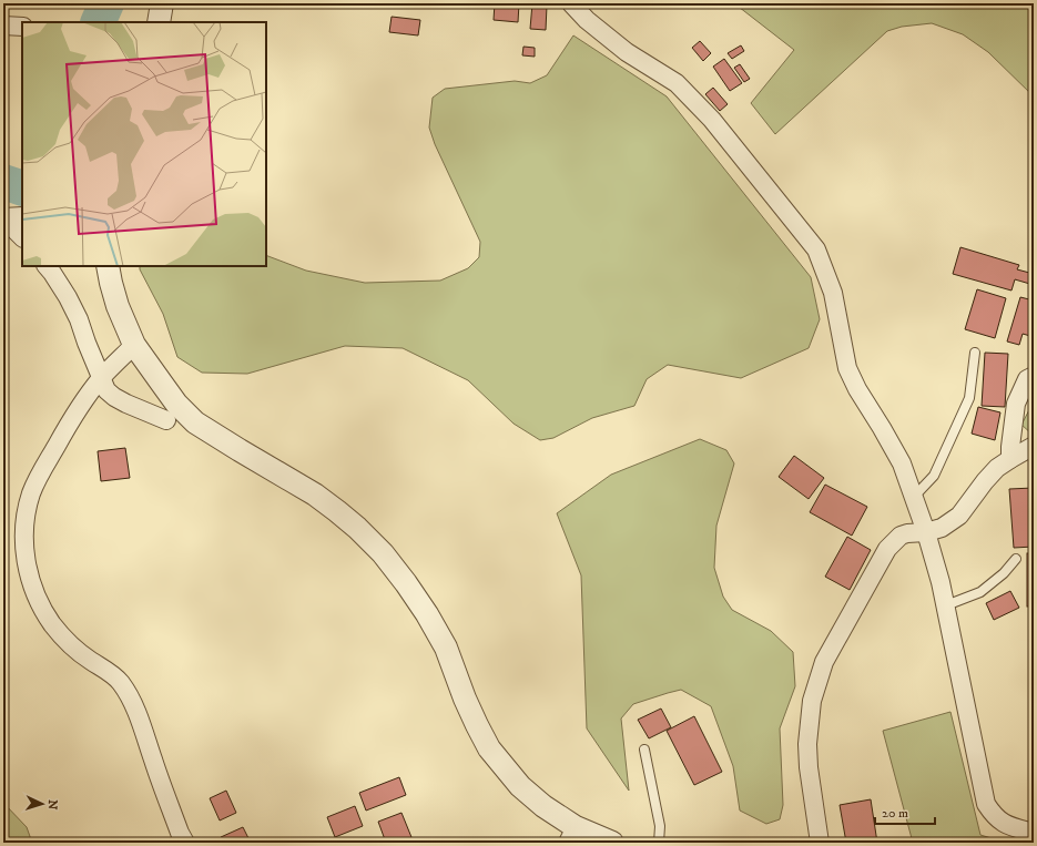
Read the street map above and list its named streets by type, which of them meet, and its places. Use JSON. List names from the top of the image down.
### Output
{
  "scale_bar": "20 m",
  "north": "right"
}
